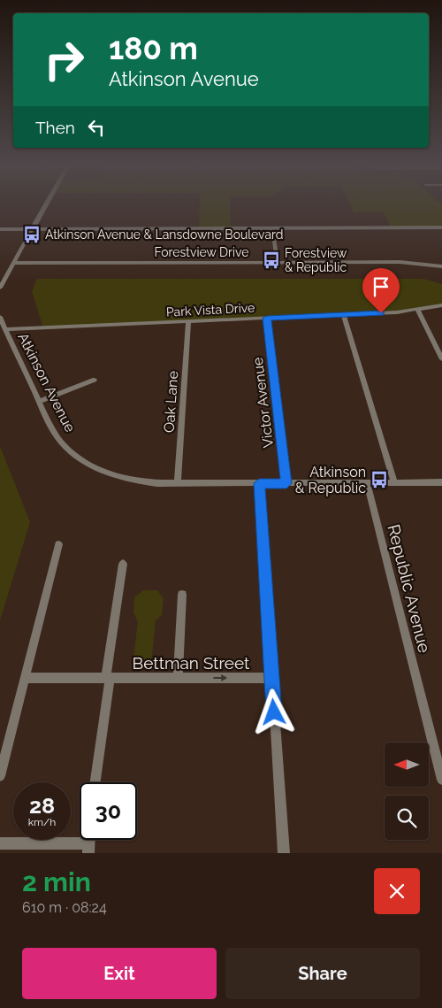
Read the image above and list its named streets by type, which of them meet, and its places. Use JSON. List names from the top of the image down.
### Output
{
  "streets": {
    "street": [
      "Forestview Drive",
      "Park Vista Drive",
      "Atkinson Avenue",
      "Oak Lane",
      "Victor Avenue",
      "Republic Avenue",
      "Bettman Street"
    ]
  },
  "crossings": [
    ["Park Vista Drive", "Atkinson Avenue"],
    ["Park Vista Drive", "Oak Lane"],
    ["Park Vista Drive", "Victor Avenue"],
    ["Atkinson Avenue", "Oak Lane"],
    ["Atkinson Avenue", "Victor Avenue"],
    ["Atkinson Avenue", "Republic Avenue"]
  ],
  "one_way": ["Bettman Street"],
  "places": {
    "bus stop": ["Atkinson Avenue & Lansdowne Boulevard", "Forestview & Republic", "Atkinson & Republic"]
  },
  "north": "left",
  "page": {
    "turn": ["180 m", "Atkinson Avenue"],
    "then": "Then",
    "speed": "28 km/h",
    "limit": "30",
    "heading": ["2 min", "610 m · 08:24"],
    "buttons": ["Exit", "Share"]
  }
}
